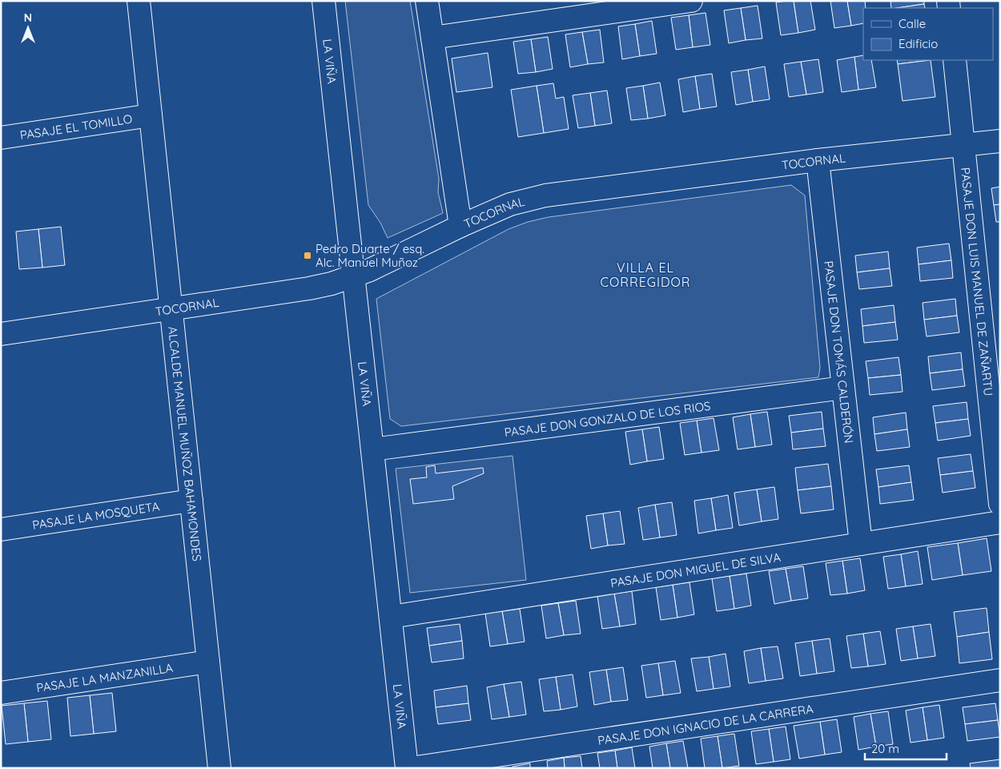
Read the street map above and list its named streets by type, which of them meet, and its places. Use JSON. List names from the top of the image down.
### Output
{
  "streets": {
    "street": [
      "LA VIÑA",
      "PASAJE EL TOMILLO",
      "TOCORNAL",
      "PASAJE DON LUIS MANUEL DE ZAÑARTU",
      "PASAJE DON TOMÁS CALDERÓN",
      "PASAJE DON GONZALO DE LOS RIOS",
      "ALCALDE MANUEL MUÑOZ BAHAMONDES",
      "PASAJE LA MOSQUETA",
      "PASAJE DON MIGUEL DE SILVA",
      "PASAJE LA MANZANILLA",
      "PASAJE DON IGNACIO DE LA CARRERA"
    ]
  },
  "crossings": [
    ["LA VIÑA", "TOCORNAL"],
    ["LA VIÑA", "PASAJE DON GONZALO DE LOS RIOS"],
    ["LA VIÑA", "PASAJE DON MIGUEL DE SILVA"],
    ["PASAJE EL TOMILLO", "ALCALDE MANUEL MUÑOZ BAHAMONDES"],
    ["TOCORNAL", "PASAJE DON LUIS MANUEL DE ZAÑARTU"],
    ["TOCORNAL", "PASAJE DON TOMÁS CALDERÓN"],
    ["TOCORNAL", "ALCALDE MANUEL MUÑOZ BAHAMONDES"],
    ["PASAJE DON TOMÁS CALDERÓN", "PASAJE DON GONZALO DE LOS RIOS"],
    ["PASAJE DON TOMÁS CALDERÓN", "PASAJE DON MIGUEL DE SILVA"],
    ["ALCALDE MANUEL MUÑOZ BAHAMONDES", "PASAJE LA MOSQUETA"],
    ["ALCALDE MANUEL MUÑOZ BAHAMONDES", "PASAJE LA MANZANILLA"]
  ],
  "districts": ["VILLA EL CORREGIDOR"],
  "places": {
    "transit": ["Pedro Duarte / esq. Alc. Manuel Muñoz"]
  },
  "legend": ["Calle", "Edificio"],
  "scale_bar": "20 m",
  "north": "top"
}
